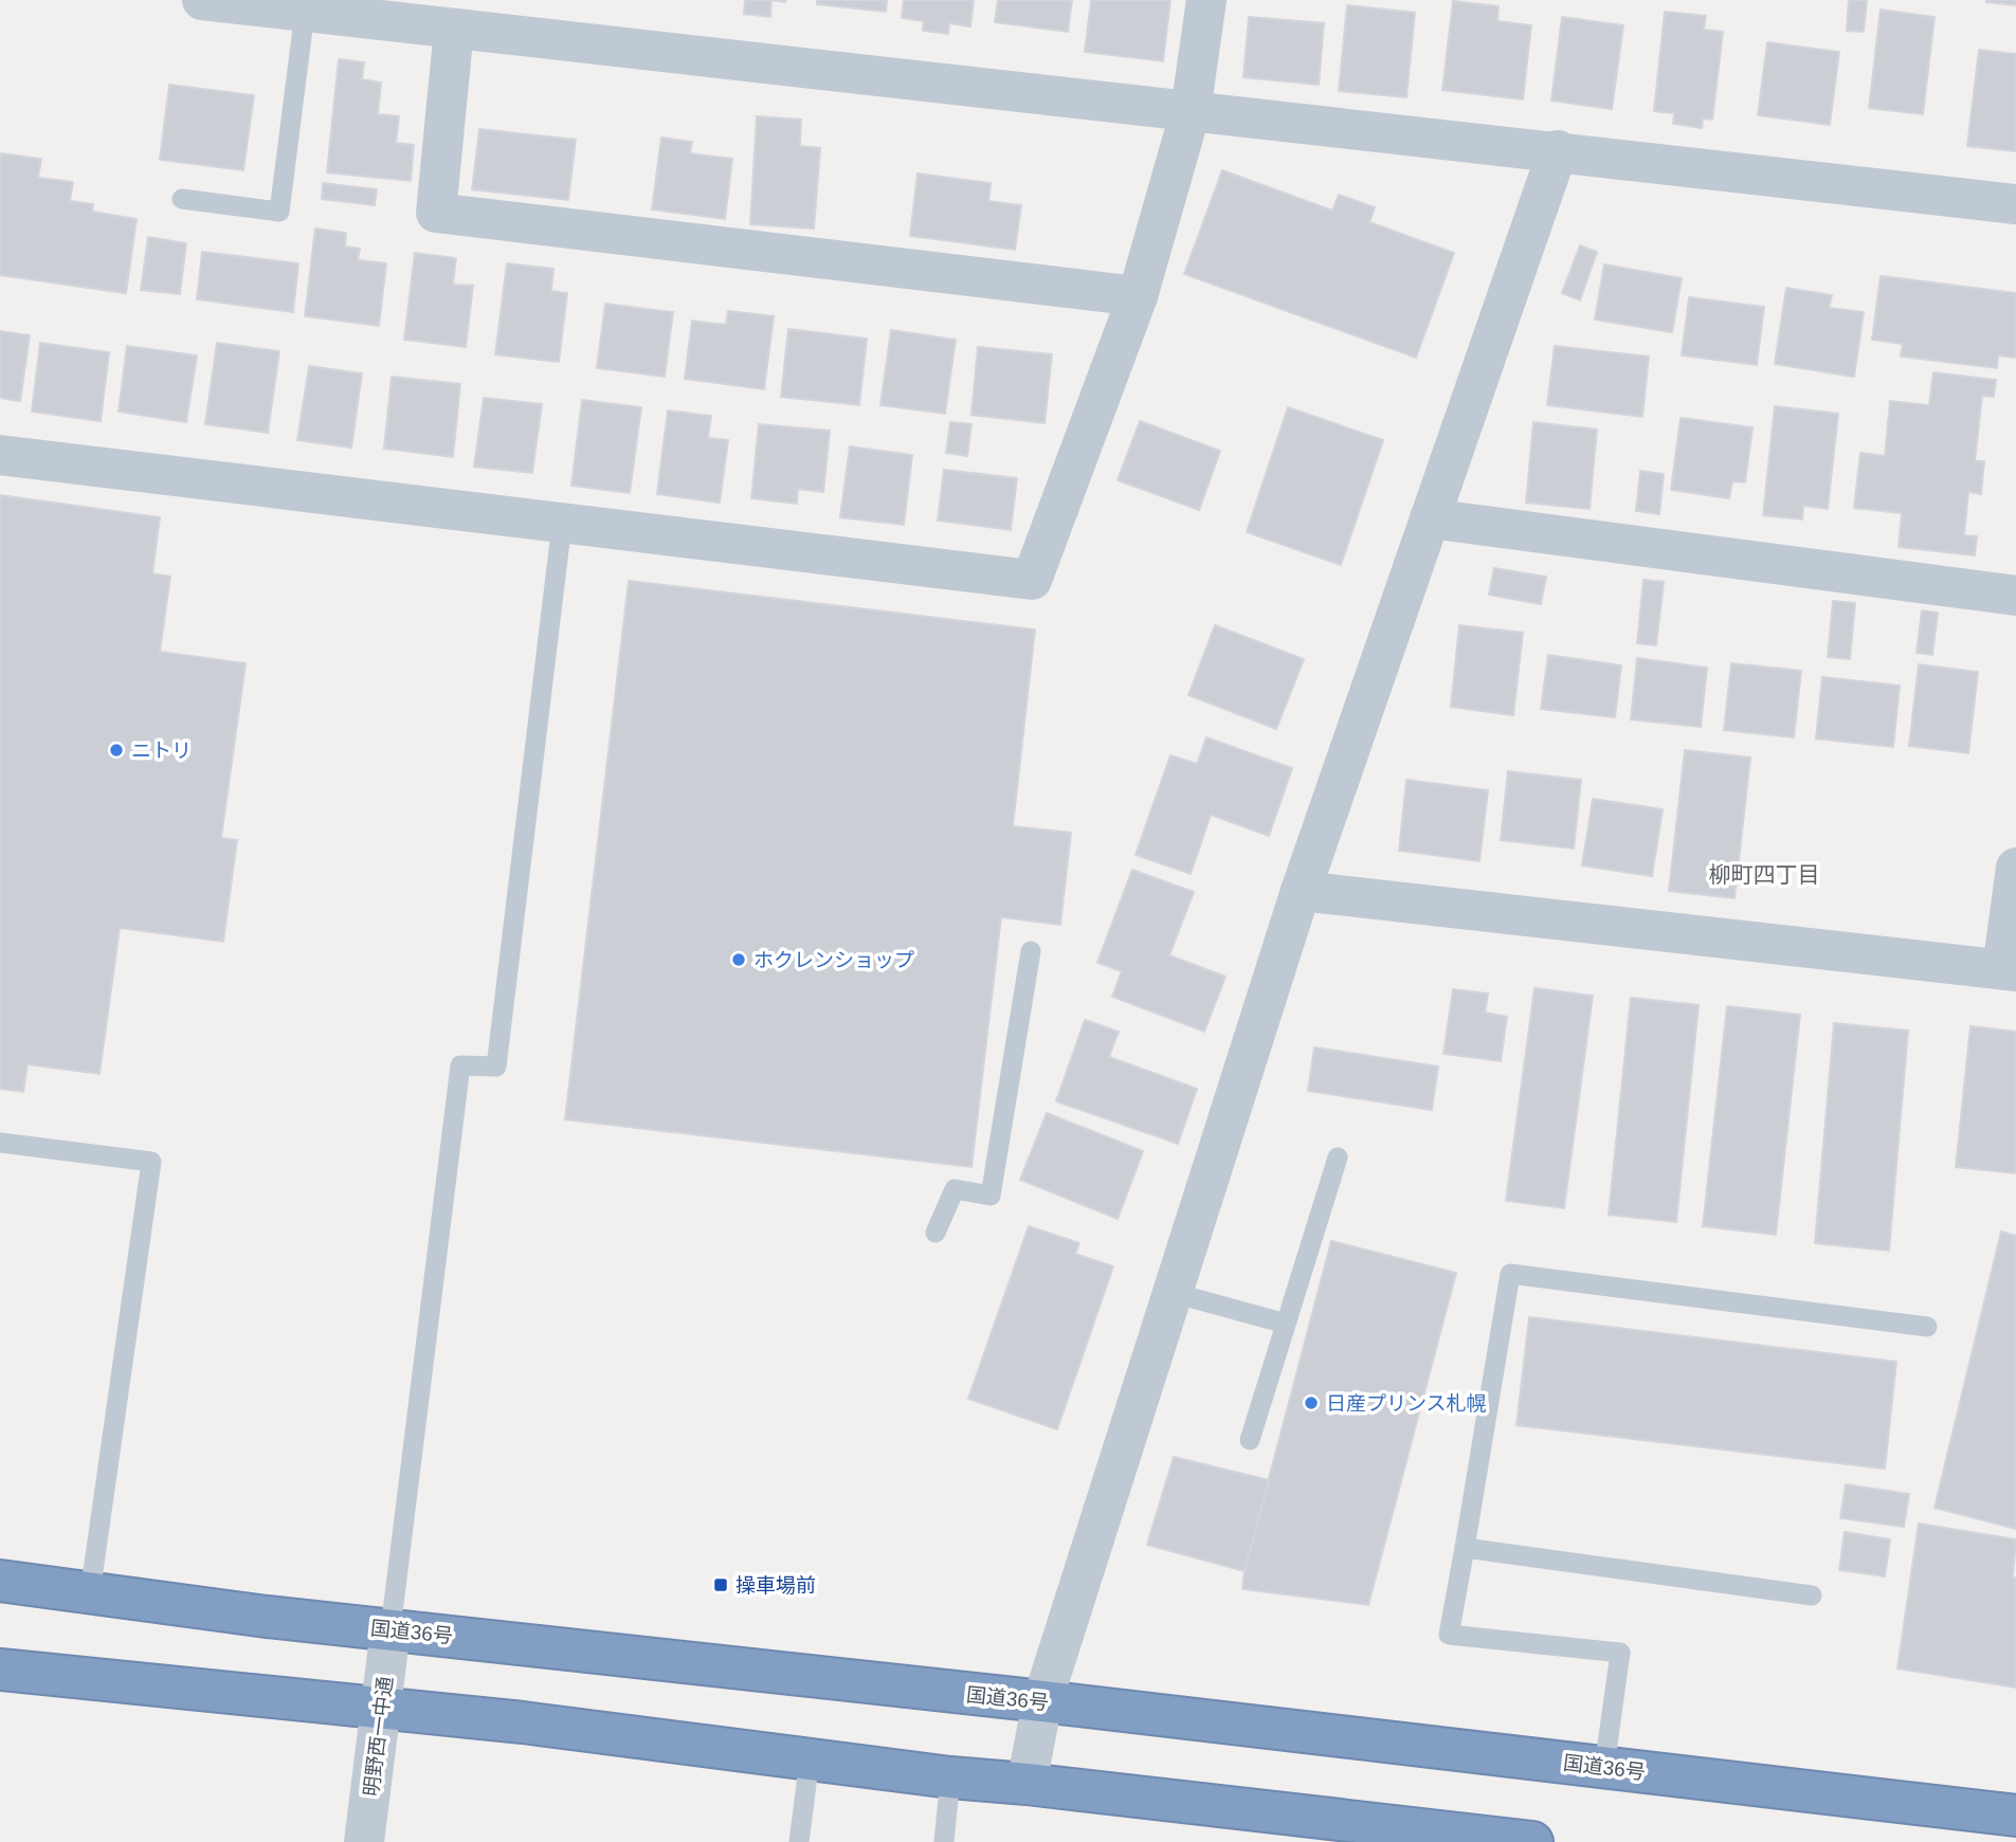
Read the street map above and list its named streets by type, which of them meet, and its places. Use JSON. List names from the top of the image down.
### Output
{
  "streets": {
    "highway": ["国道36号"],
    "street": ["明野西一中通"]
  },
  "crossings": [
    ["国道36号", "明野西一中通"]
  ],
  "districts": ["柳町四丁目"],
  "places": {
    "other": ["ニトリ", "ホクレンショップ", "日産プリンス札幌"],
    "transit": ["操車場前"]
  }
}
